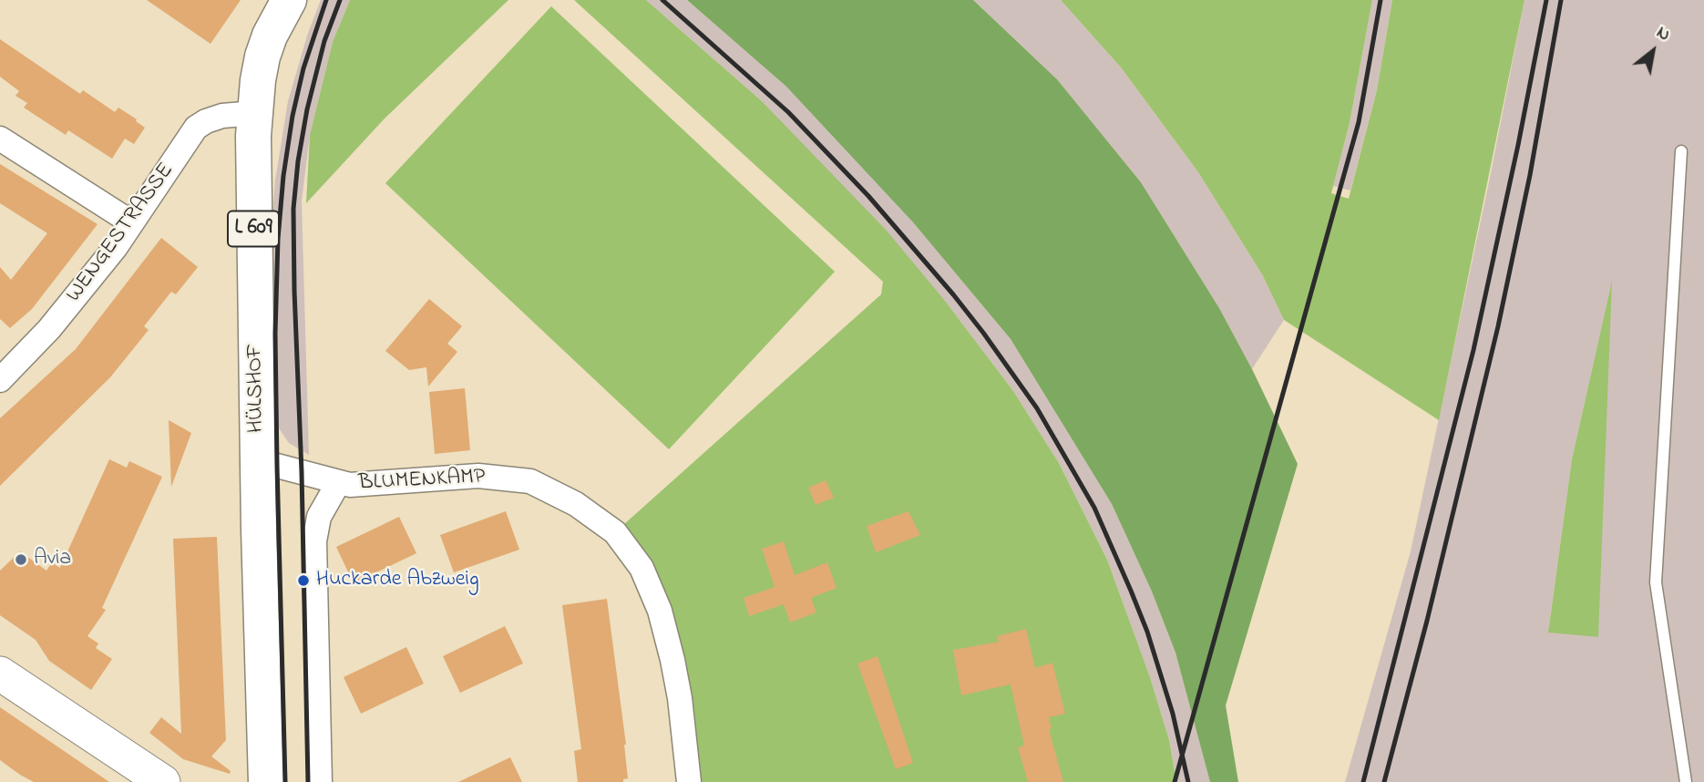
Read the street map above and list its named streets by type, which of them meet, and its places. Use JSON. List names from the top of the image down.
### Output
{
  "streets": {
    "main road": ["L 609", "HÜLSHOF"],
    "street": ["WENGESTRASSE", "BLUMENKAMP"]
  },
  "crossings": [
    ["WENGESTRASSE", "HÜLSHOF"],
    ["HÜLSHOF", "BLUMENKAMP"]
  ],
  "places": ["Avia", "Huckarde Abzweig"],
  "north": "top right"
}
